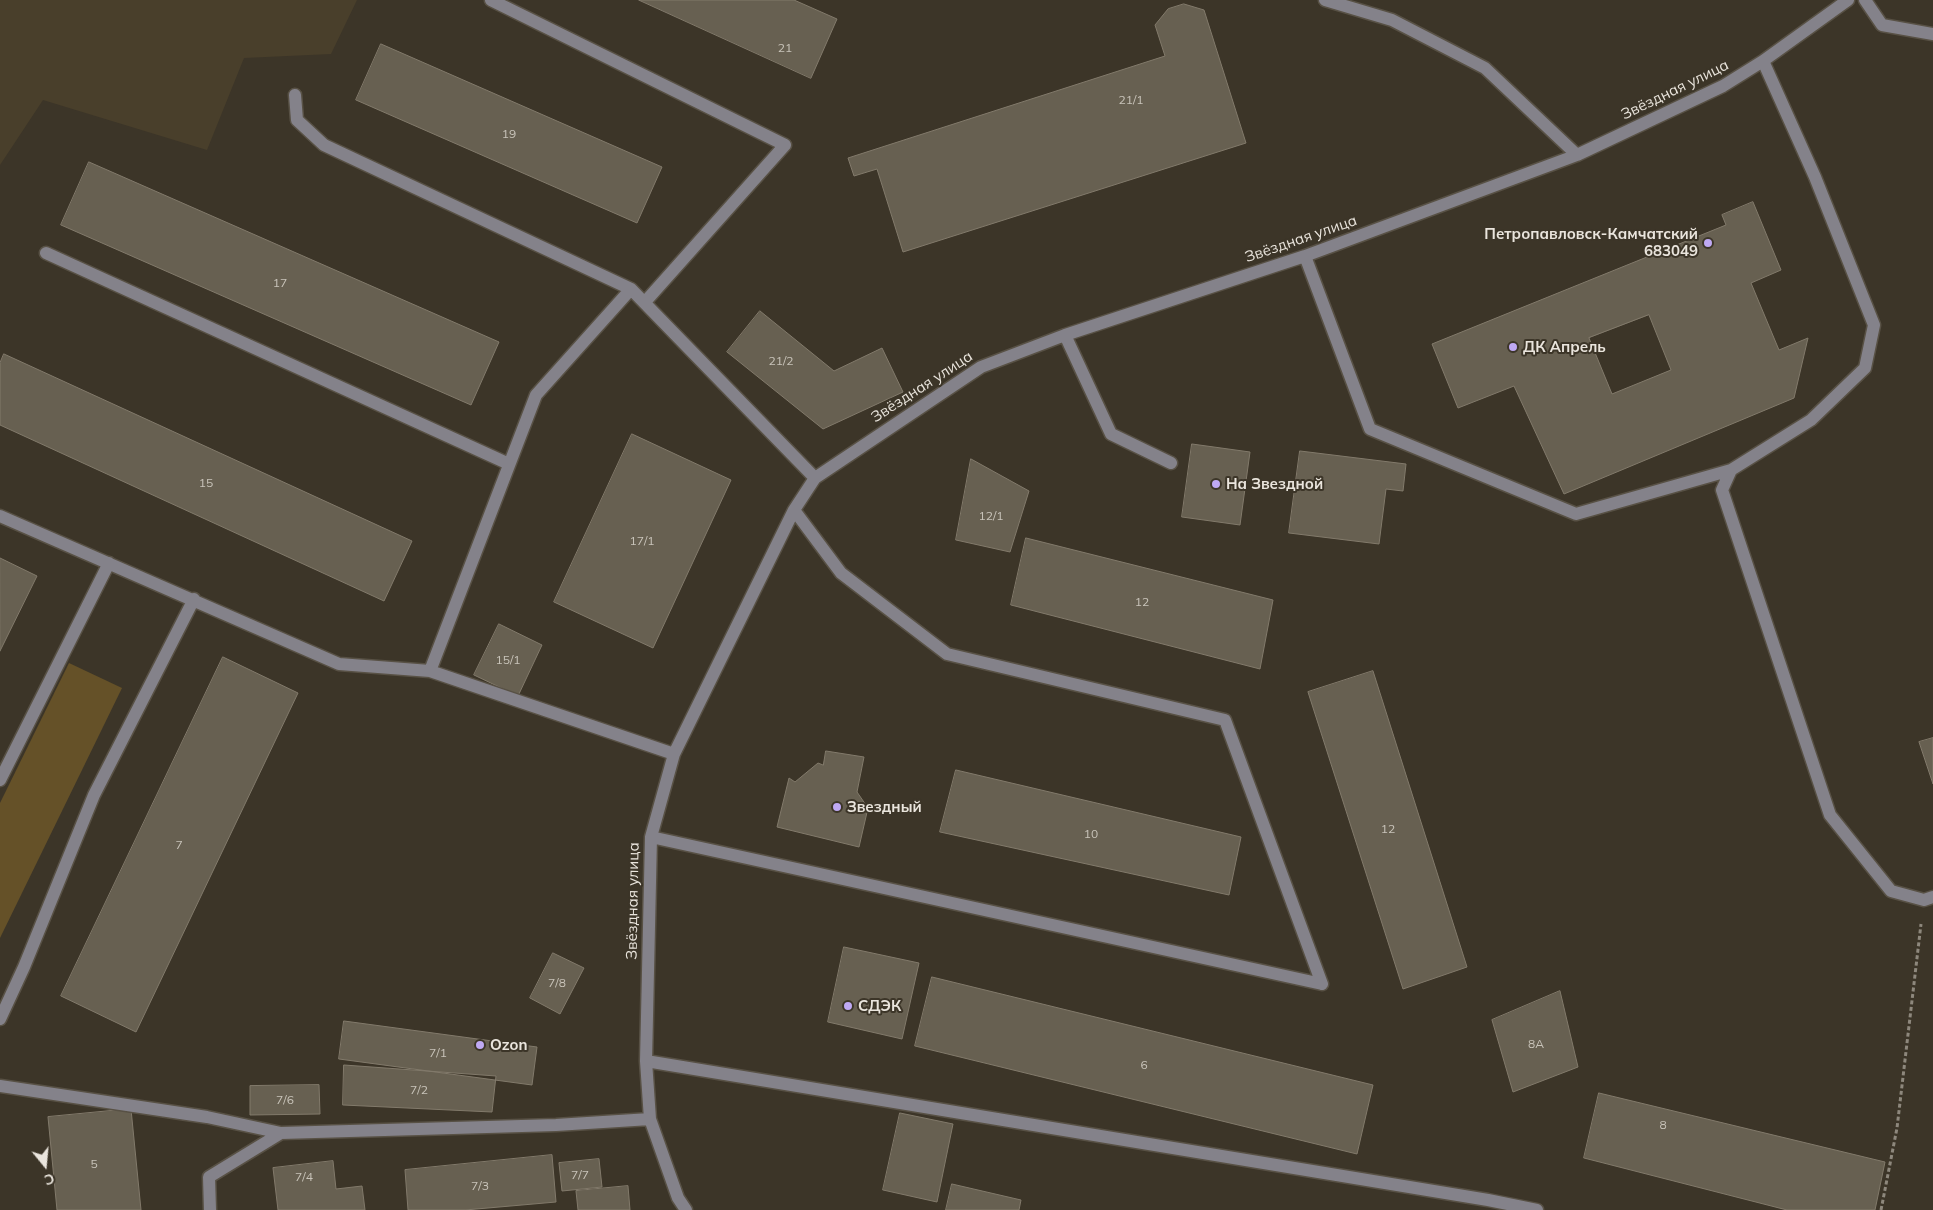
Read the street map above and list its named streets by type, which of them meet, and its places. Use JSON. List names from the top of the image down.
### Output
{
  "streets": {
    "street": ["Звёздная улица"]
  },
  "places": [
    "Петропавловск-Камчатский 683049",
    "ДК Апрель",
    "На Звездной",
    "Звездный",
    "СДЭК",
    "Ozon"
  ],
  "house_numbers": [
    "21",
    "21/1",
    "19",
    "17",
    "21/2",
    "15",
    "12/1",
    "17/1",
    "12",
    "15/1",
    "12",
    "10",
    "7",
    "7/8",
    "8А",
    "7/1",
    "6",
    "7/2",
    "7/6",
    "8",
    "5",
    "7/7",
    "7/4",
    "7/3"
  ],
  "north": "bottom"
}
